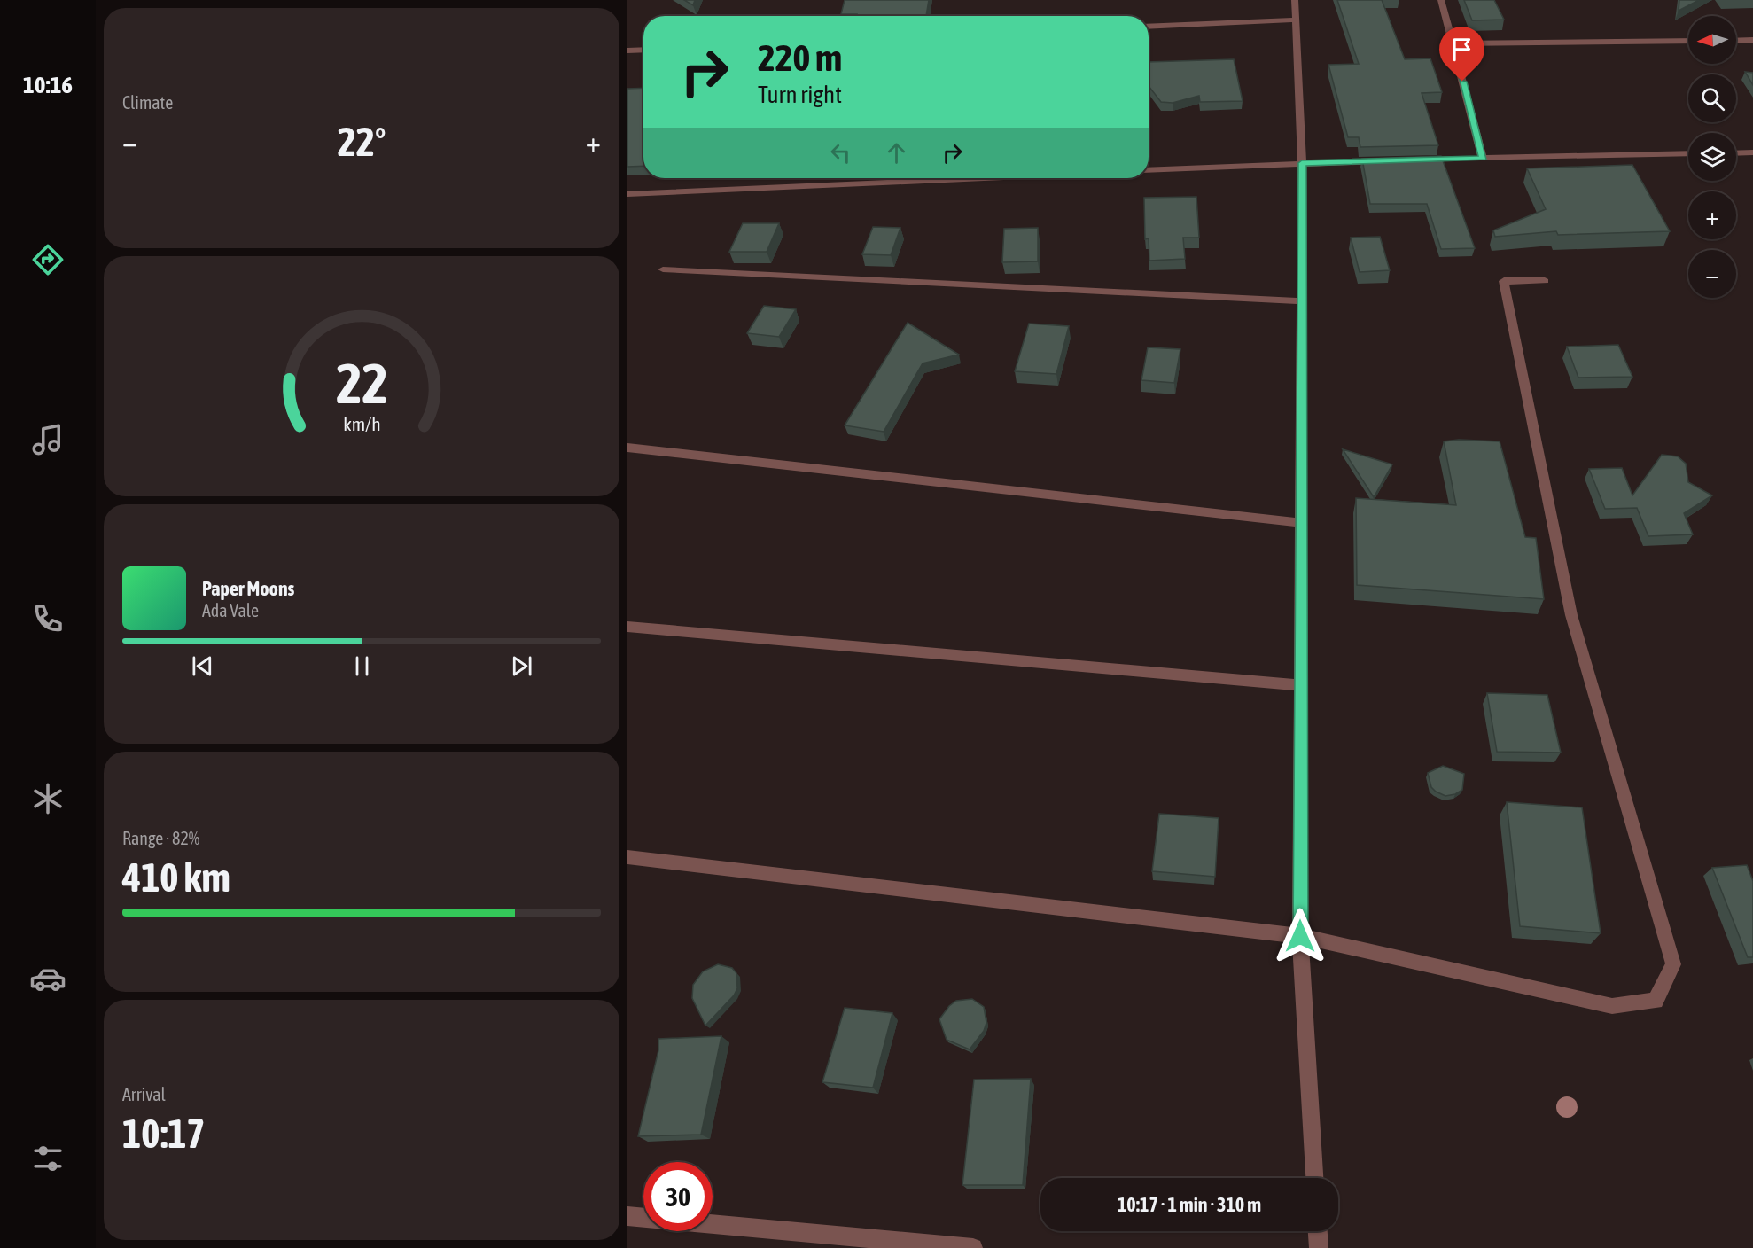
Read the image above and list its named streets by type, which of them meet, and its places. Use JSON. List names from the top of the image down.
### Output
{
  "north": "left",
  "page": {
    "tabs": "10:16",
    "tile": [
      "Climate",
      ["Range · 82%", "410 km"],
      ["Arrival", "10:17"]
    ],
    "map_buttons": ["+", "−"],
    "turn": ["220 m", "Turn right"],
    "heat": ["−", "22°", "+"],
    "song": ["Paper Moons", "Ada Vale"],
    "limit": "30",
    "trip": "10:17 · 1 min · 310 m",
    "gauge": ["22", "km/h"]
  }
}
